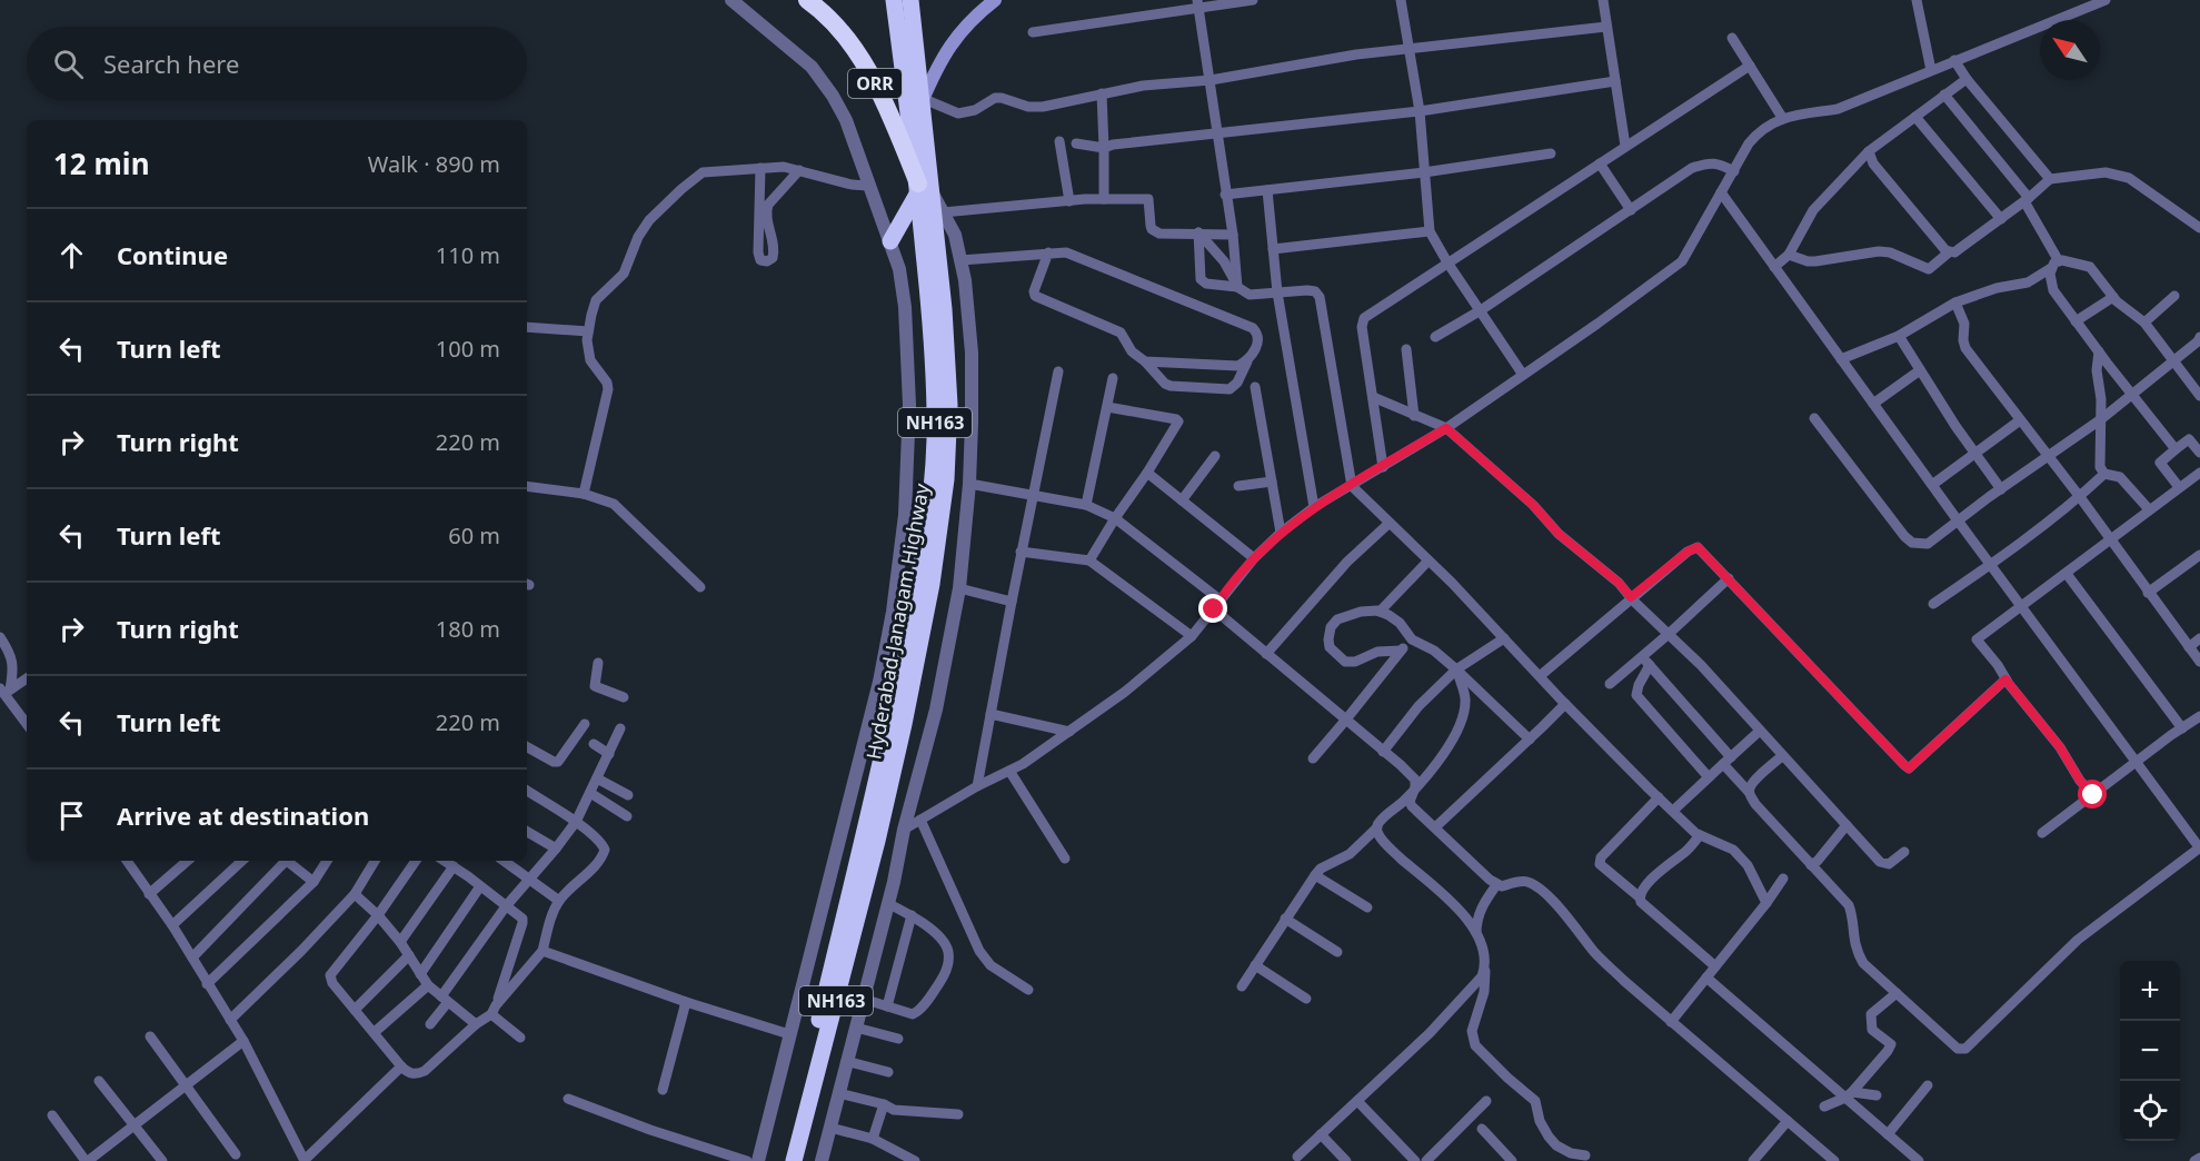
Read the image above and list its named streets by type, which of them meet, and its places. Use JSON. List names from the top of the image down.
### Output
{
  "streets": {
    "highway": ["ORR", "NH163", "Hyderabad-Janagam Highway"]
  },
  "crossings": [
    ["ORR", "Hyderabad-Janagam Highway"]
  ],
  "north": "top left",
  "page": {
    "search": "Search here",
    "heading": ["12 min", "Walk · 890 m"],
    "list": [
      ["Continue", "110 m"],
      ["Turn left", "100 m"],
      ["Turn right", "220 m"],
      ["Turn left", "60 m"],
      ["Turn right", "180 m"],
      ["Turn left", "220 m"],
      "Arrive at destination"
    ],
    "map_buttons": ["+", "−"]
  }
}
